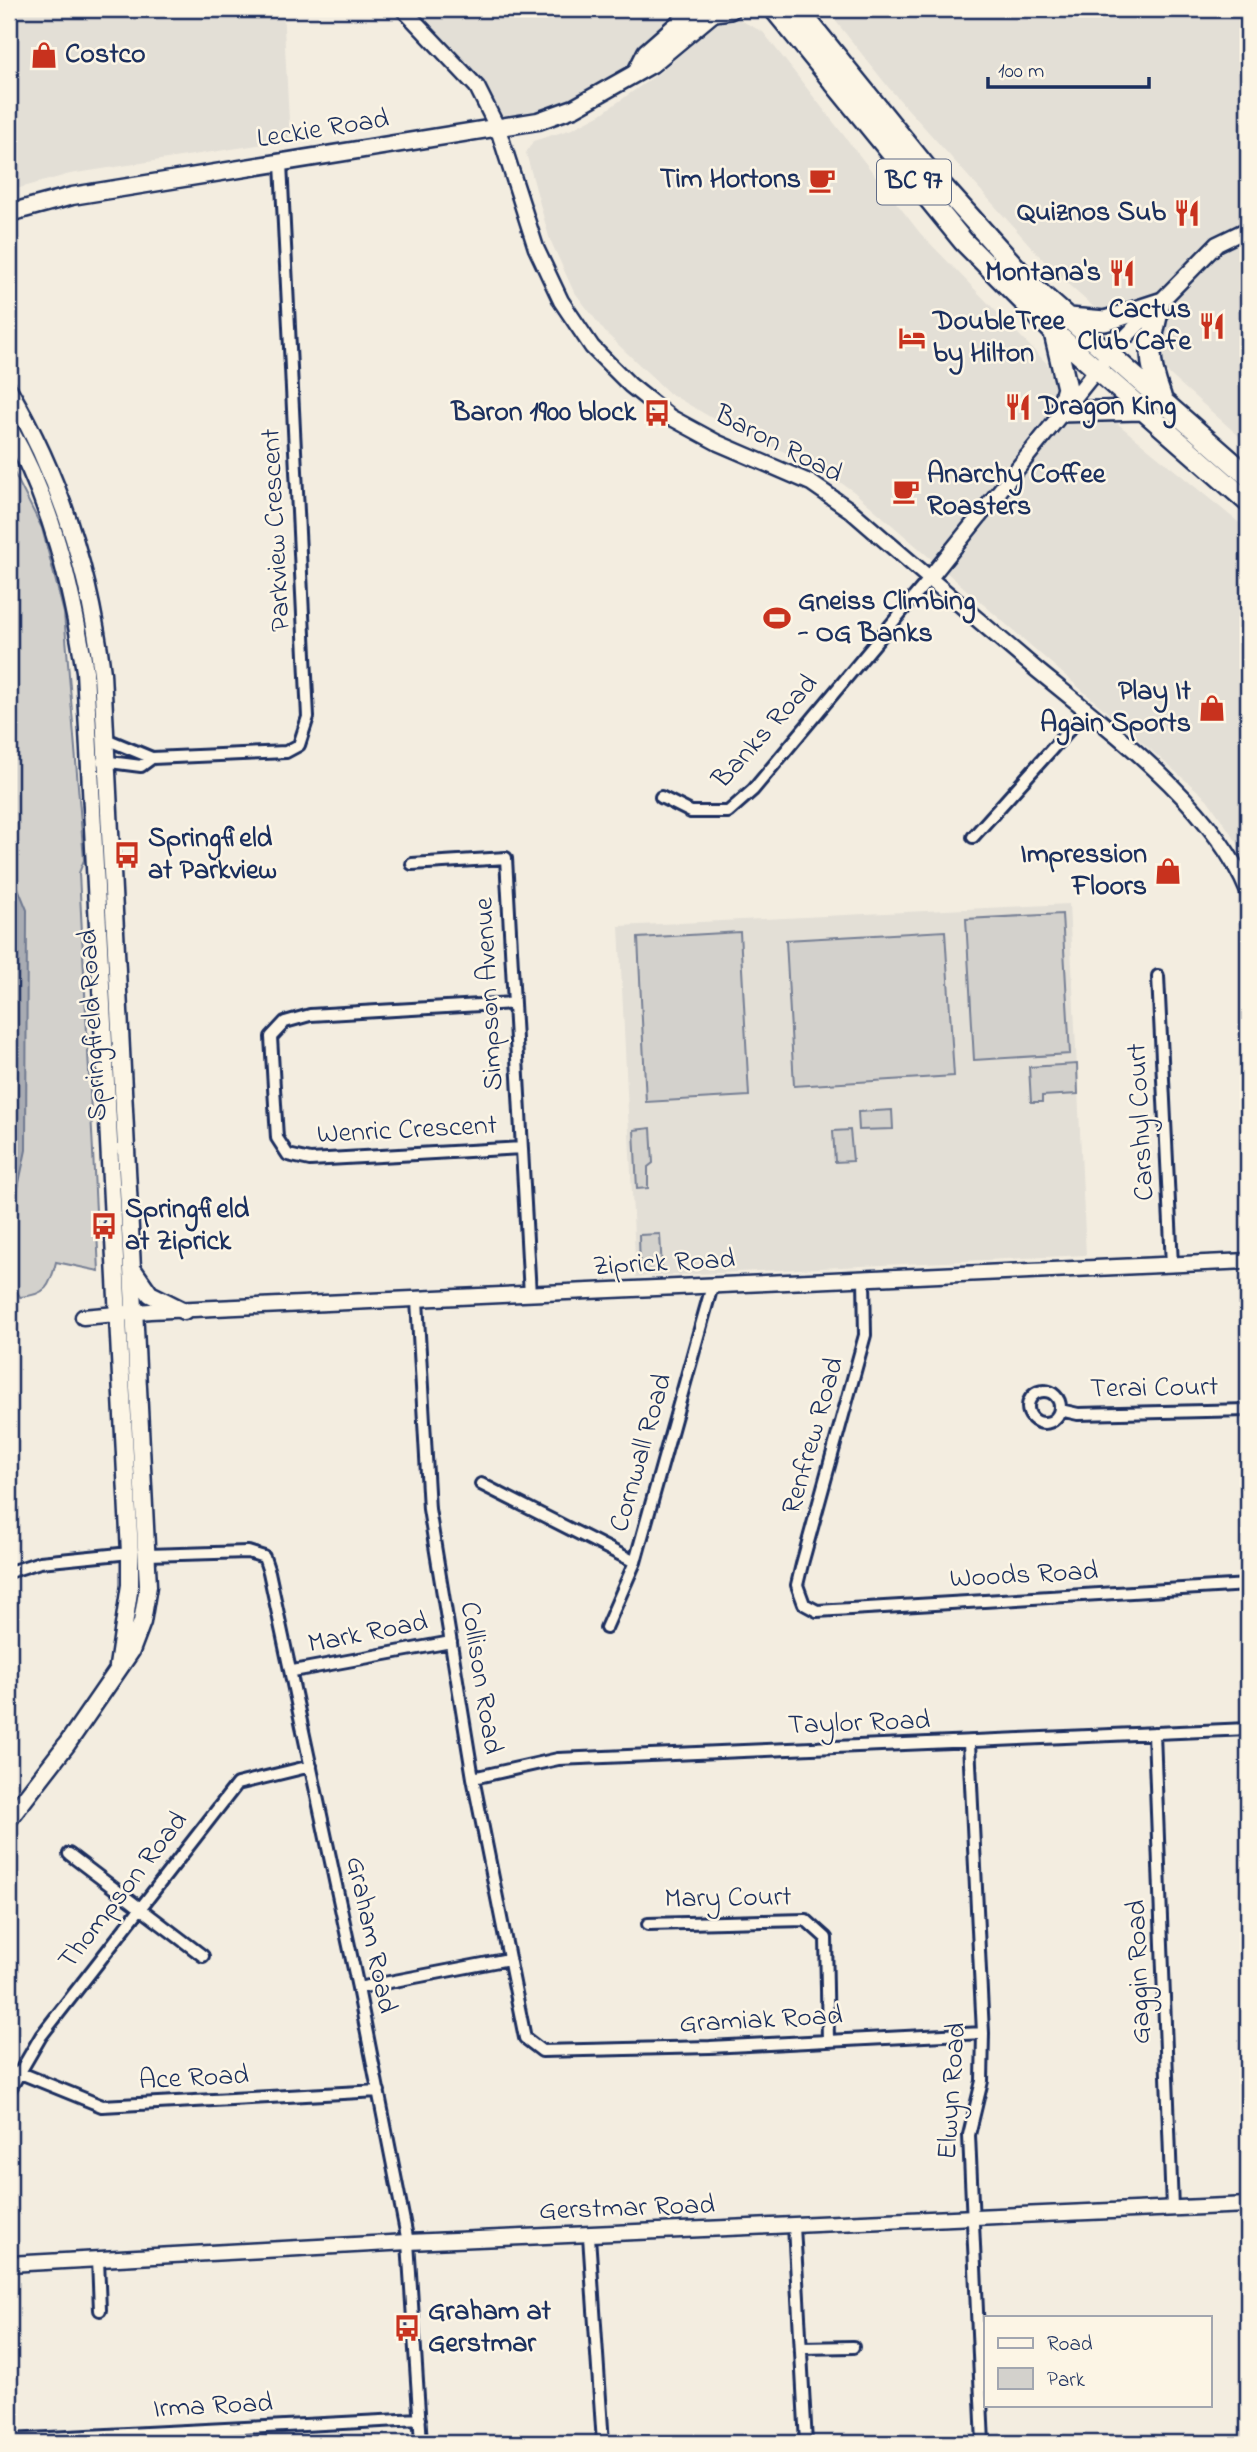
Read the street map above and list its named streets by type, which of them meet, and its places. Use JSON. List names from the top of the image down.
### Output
{
  "streets": {
    "highway": ["BC 97"],
    "main road": ["Leckie Road", "Springfield Road"],
    "street": [
      "Baron Road",
      "Parkview Crescent",
      "Banks Road",
      "Simpson Avenue",
      "Carshyl Court",
      "Wenric Crescent",
      "Ziprick Road",
      "Terai Court",
      "Renfrew Road",
      "Cornwall Road",
      "Woods Road",
      "Mark Road",
      "Collison Road",
      "Taylor Road",
      "Thompson Road",
      "Mary Court",
      "Graham Road",
      "Gaggin Road",
      "Gramiak Road",
      "Ace Road",
      "Elwyn Road",
      "Gerstmar Road",
      "Irma Road"
    ]
  },
  "crossings": [
    ["Leckie Road", "Baron Road"],
    ["Leckie Road", "Parkview Crescent"],
    ["BC 97", "Banks Road"],
    ["Baron Road", "Banks Road"],
    ["Parkview Crescent", "Springfield Road"],
    ["Simpson Avenue", "Wenric Crescent"],
    ["Simpson Avenue", "Ziprick Road"],
    ["Springfield Road", "Ziprick Road"],
    ["Springfield Road", "Graham Road"],
    ["Carshyl Court", "Ziprick Road"],
    ["Ziprick Road", "Renfrew Road"],
    ["Ziprick Road", "Cornwall Road"],
    ["Ziprick Road", "Collison Road"],
    ["Renfrew Road", "Woods Road"],
    ["Mark Road", "Collison Road"],
    ["Mark Road", "Graham Road"],
    ["Collison Road", "Taylor Road"],
    ["Collison Road", "Gramiak Road"],
    ["Taylor Road", "Gaggin Road"],
    ["Taylor Road", "Elwyn Road"],
    ["Thompson Road", "Graham Road"],
    ["Thompson Road", "Ace Road"],
    ["Mary Court", "Gramiak Road"],
    ["Graham Road", "Ace Road"],
    ["Graham Road", "Gerstmar Road"],
    ["Graham Road", "Irma Road"],
    ["Gaggin Road", "Gerstmar Road"],
    ["Gramiak Road", "Elwyn Road"],
    ["Elwyn Road", "Gerstmar Road"]
  ],
  "places": {
    "shop": ["Costco", "Play It Again Sports", "Impression Floors"],
    "cafe": ["Tim Hortons", "Anarchy Coffee Roasters"],
    "restaurant": [
      "Quiznos Sub",
      "Montana's",
      "Cactus Club Cafe",
      "Dragon King"
    ],
    "hotel": ["DoubleTree by Hilton"],
    "bus stop": [
      "Baron 1900 block",
      "Springfield at Parkview",
      "Springfield at Ziprick",
      "Graham at Gerstmar"
    ],
    "sports": ["Gneiss Climbing - OG Banks"]
  },
  "legend": ["Road", "Park"],
  "scale_bar": "100 m"
}
